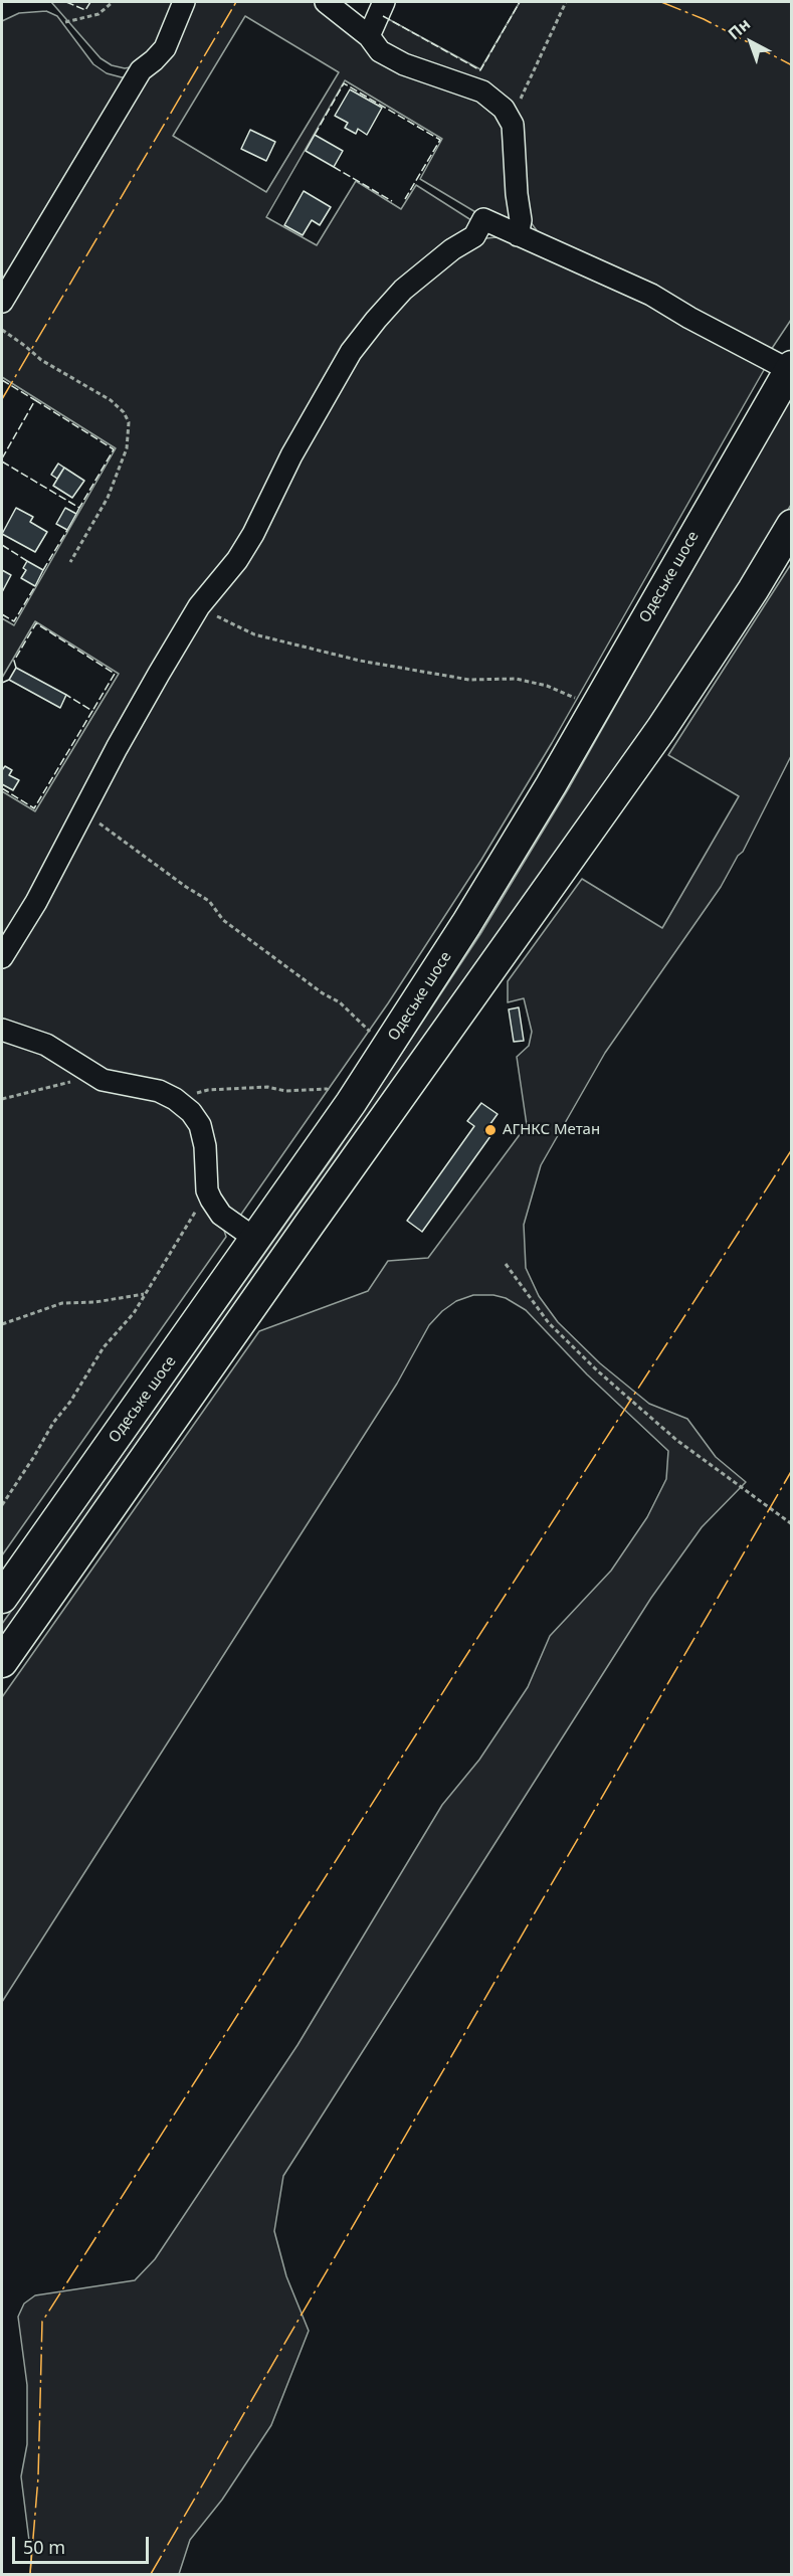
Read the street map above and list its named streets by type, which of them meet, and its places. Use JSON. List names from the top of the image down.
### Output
{
  "streets": {
    "highway": ["Одеське шосе"]
  },
  "places": ["АГНКС Метан"],
  "scale_bar": "50 m",
  "north": "top left"
}
